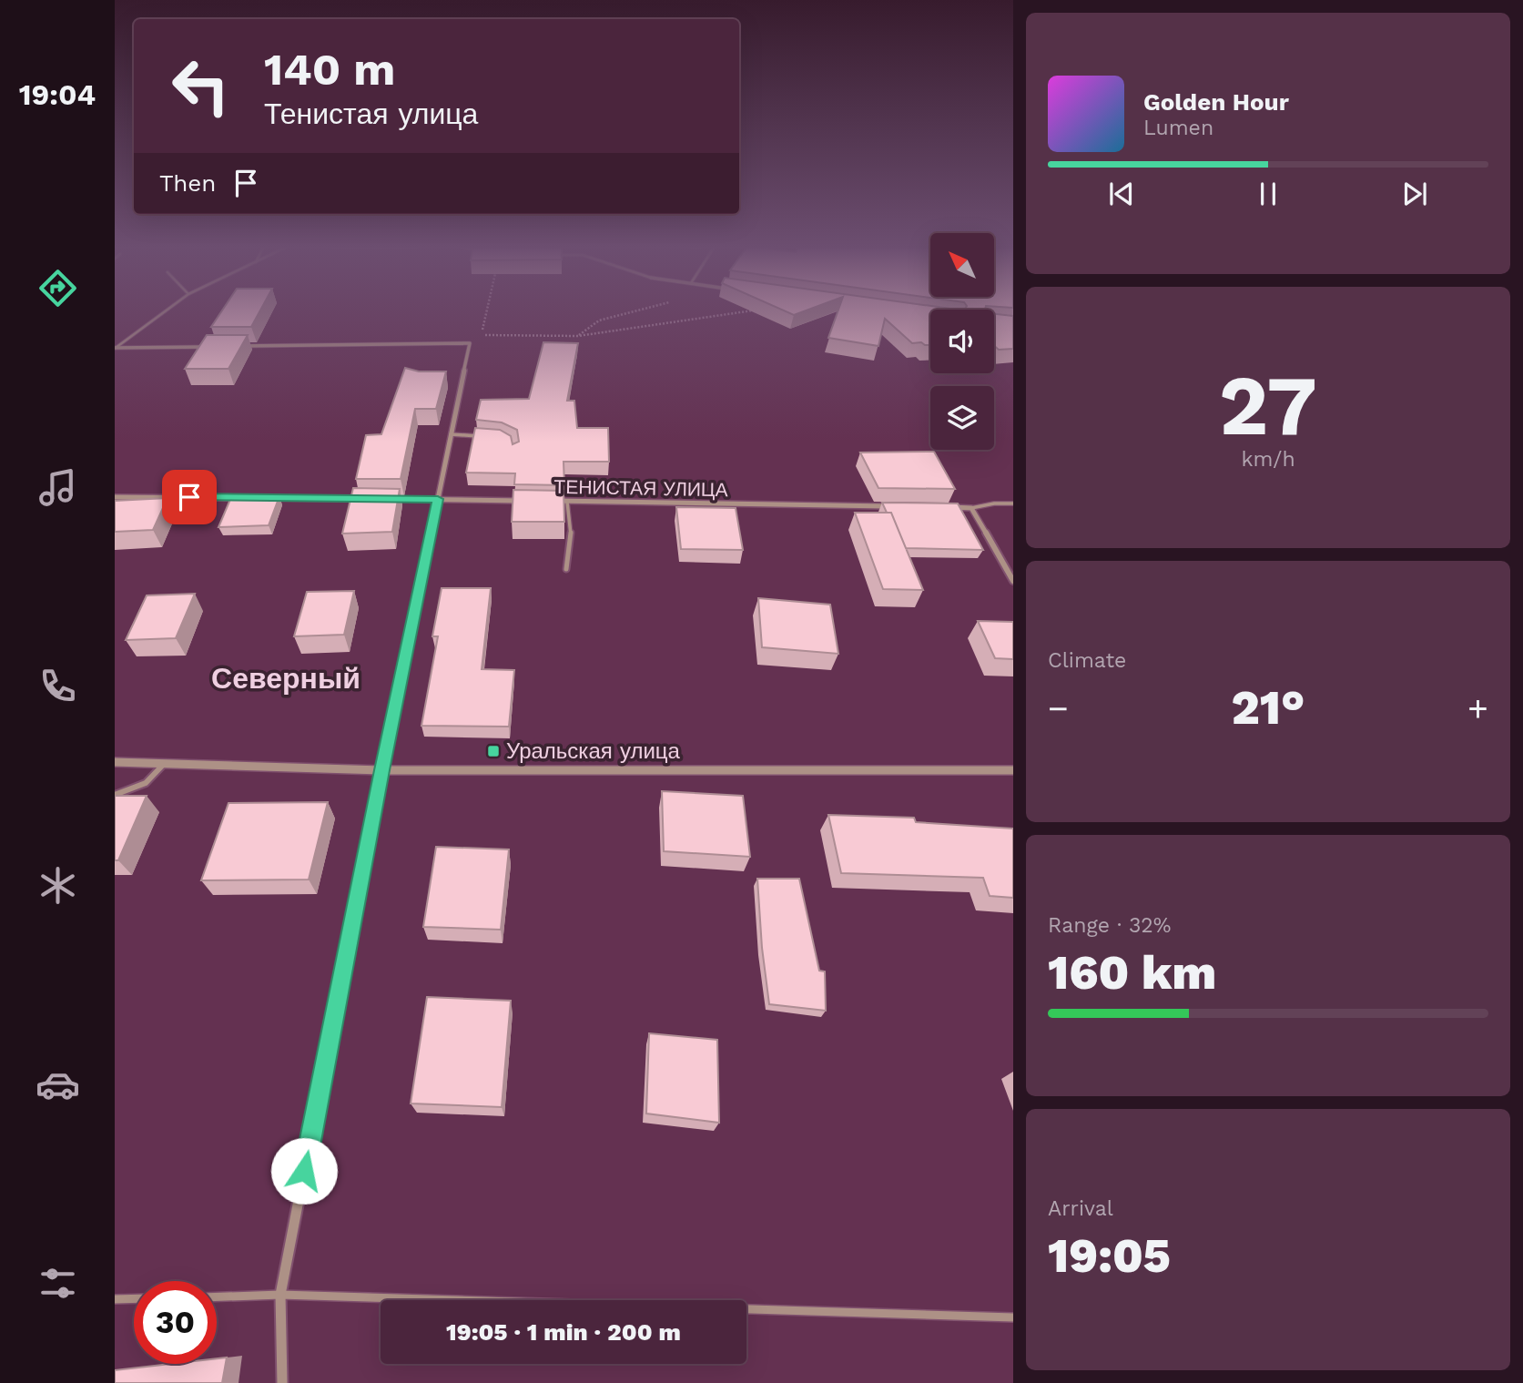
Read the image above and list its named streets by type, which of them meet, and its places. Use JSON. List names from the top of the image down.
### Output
{
  "streets": {
    "street": ["ТЕНИСТАЯ УЛИЦА"]
  },
  "districts": ["Северный"],
  "places": {
    "transit": ["Уральская улица"]
  },
  "north": "top left",
  "page": {
    "tabs": "19:04",
    "turn": ["140 m", "Тенистая улица"],
    "song": ["Golden Hour", "Lumen"],
    "then": "Then",
    "tile": [
      ["27", "km/h"],
      "Climate",
      ["Range · 32%", "160 km"],
      ["Arrival", "19:05"]
    ],
    "heat": ["−", "21°", "+"],
    "limit": "30",
    "trip": "19:05 · 1 min · 200 m"
  }
}
